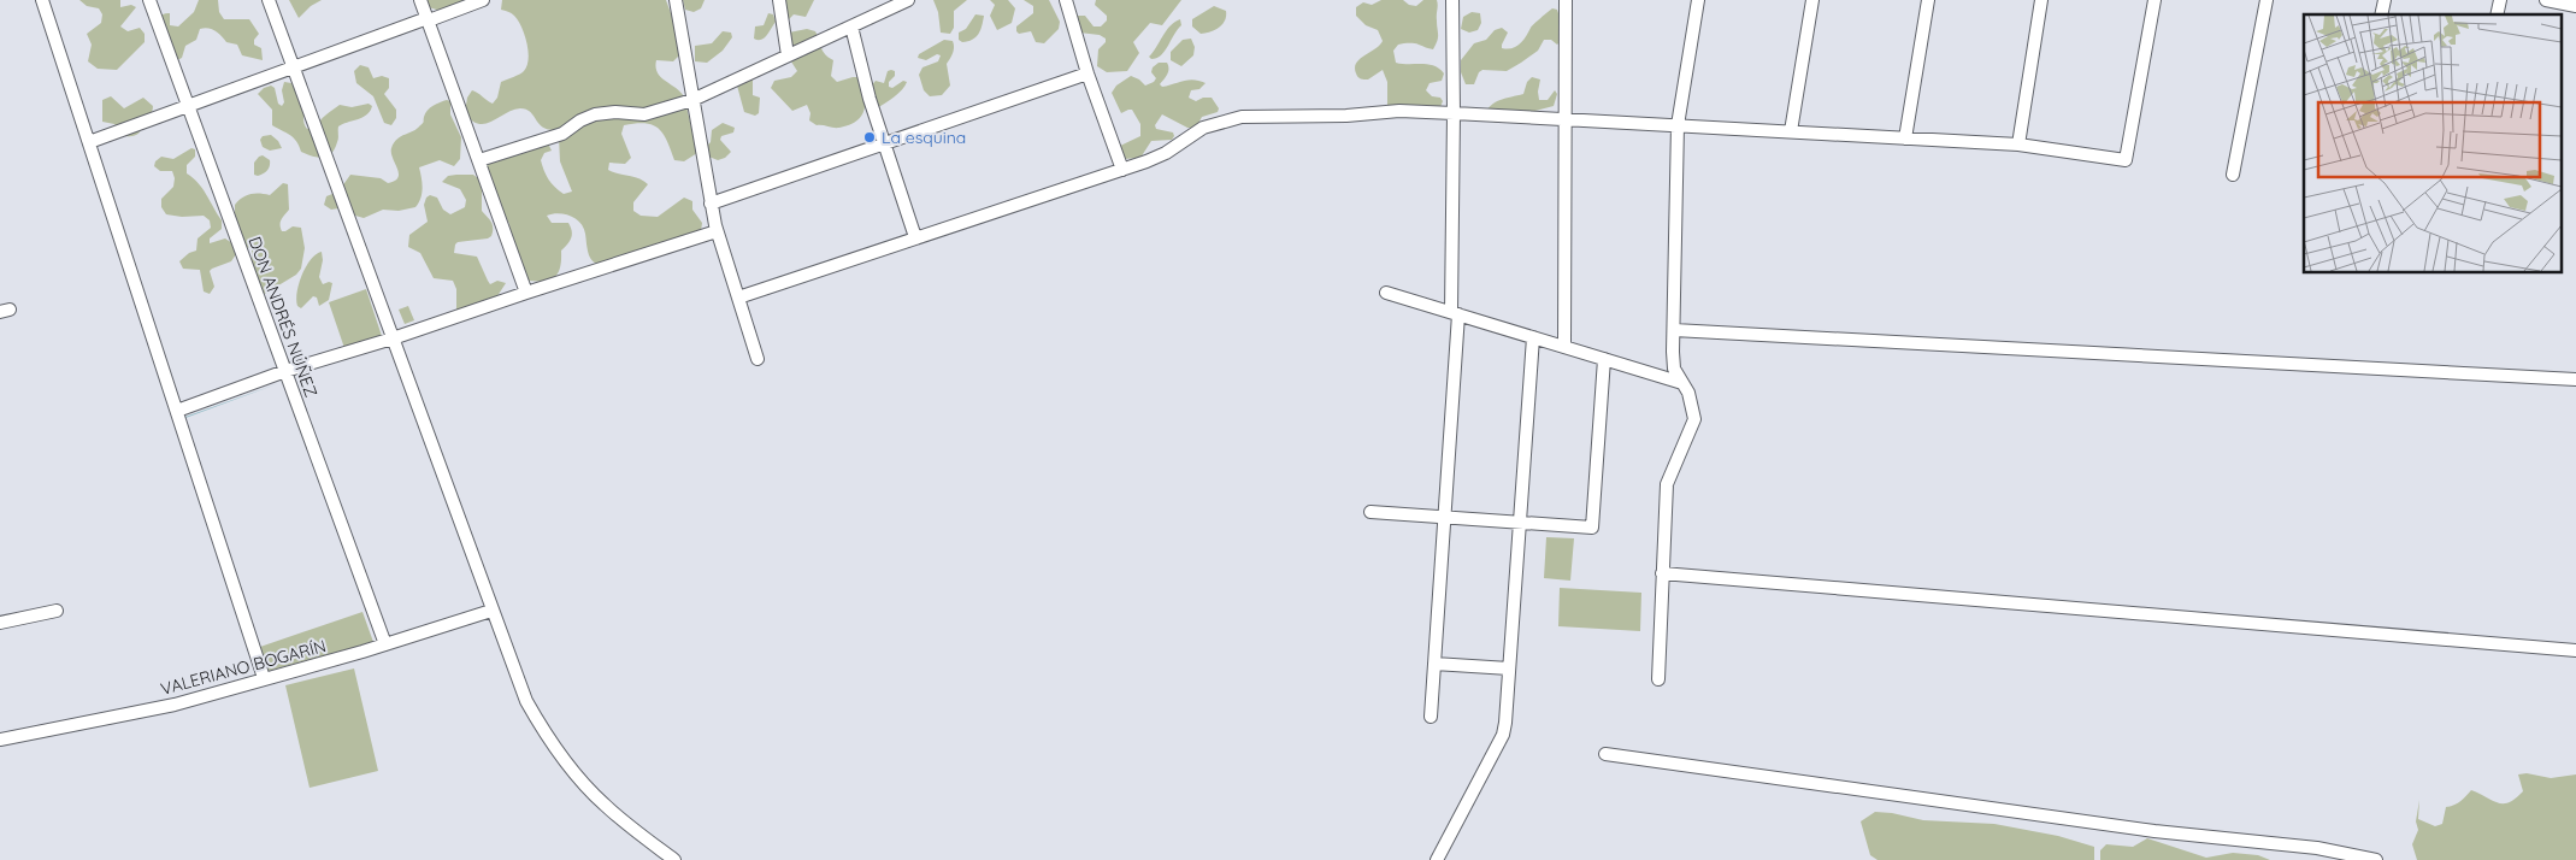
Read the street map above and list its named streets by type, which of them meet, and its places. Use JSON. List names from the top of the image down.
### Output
{
  "streets": {
    "street": ["DON ANDRÉS NÚÑEZ", "VALERIANO BOGARÍN"]
  },
  "crossings": [
    ["DON ANDRÉS NÚÑEZ", "VALERIANO BOGARÍN"]
  ],
  "places": ["La esquina"]
}
